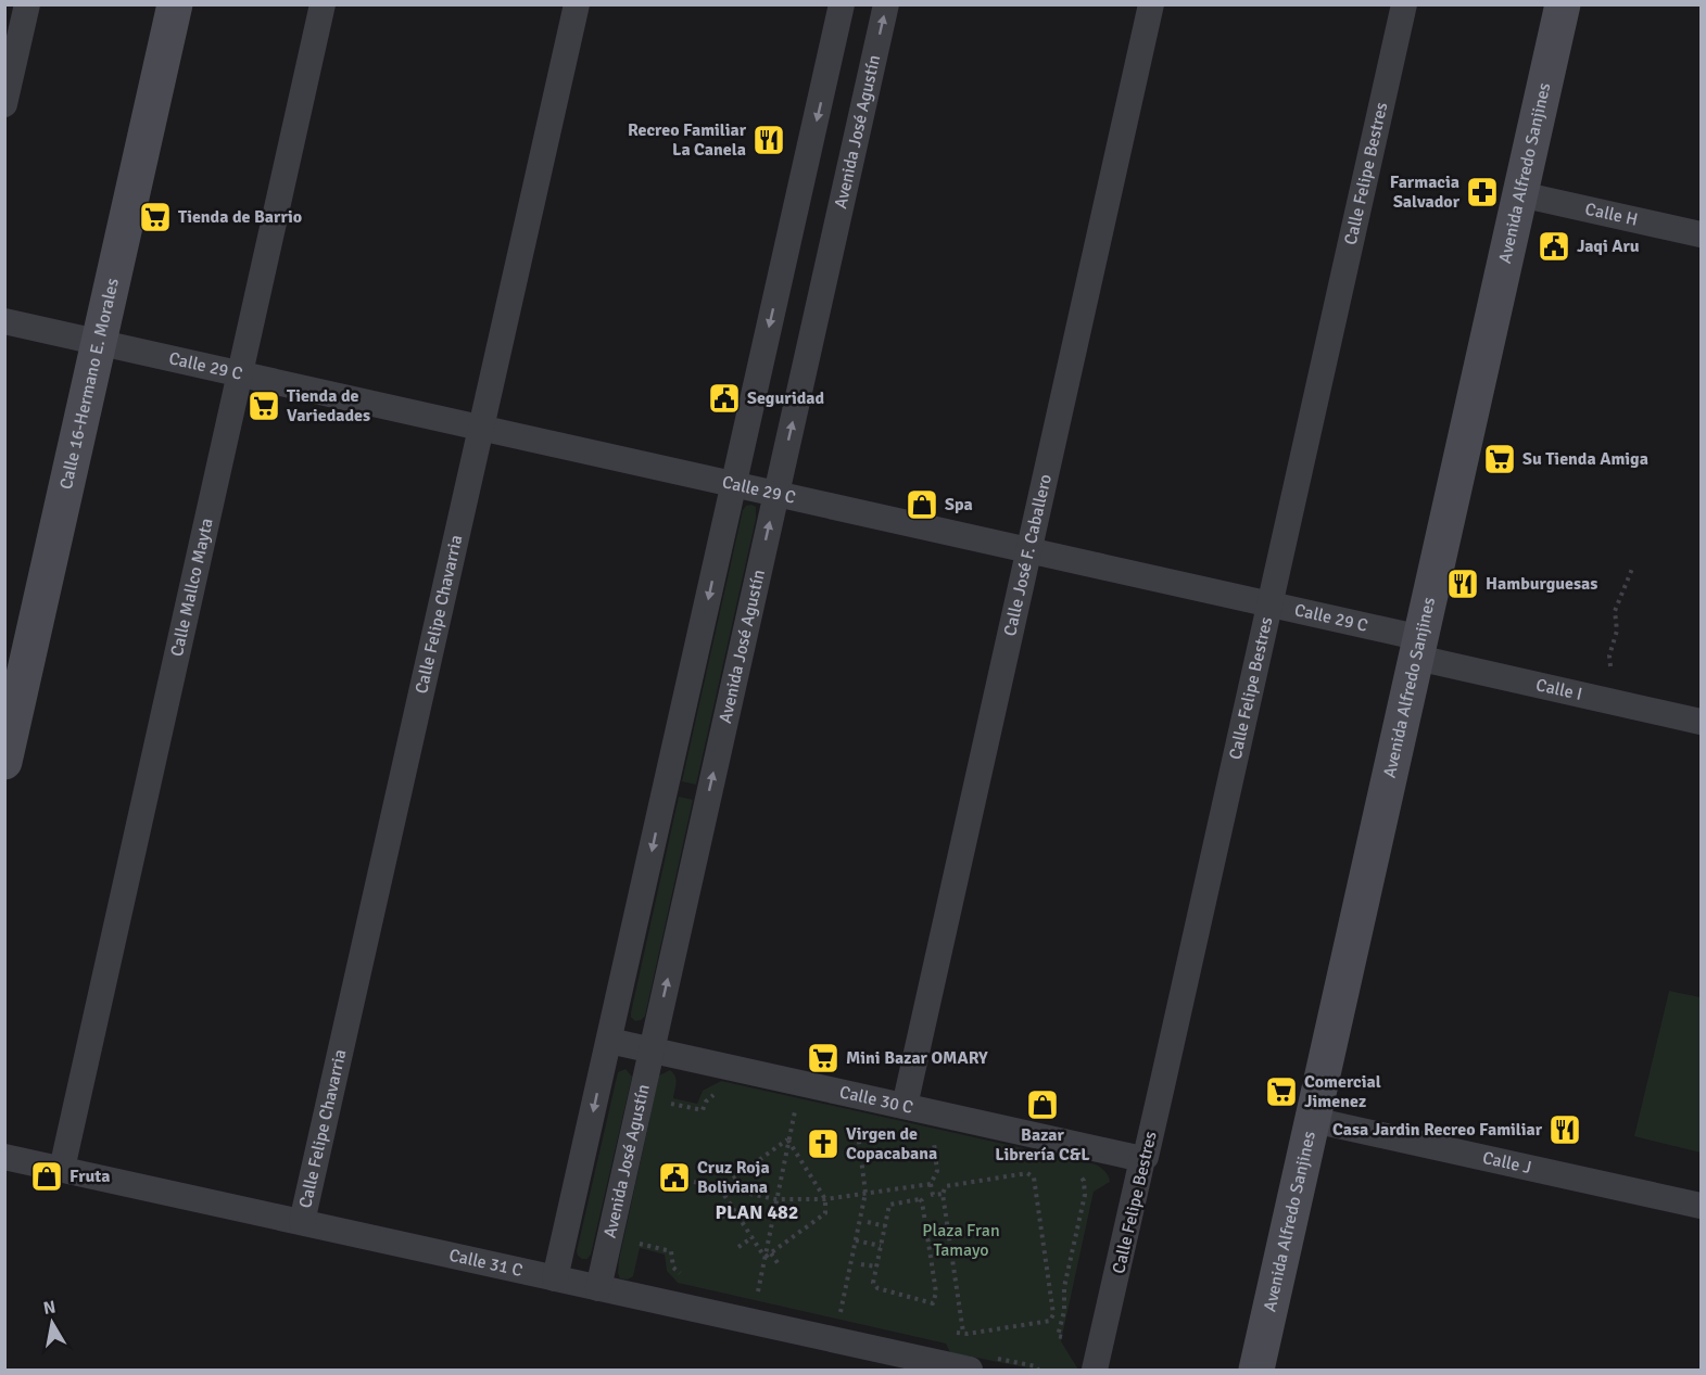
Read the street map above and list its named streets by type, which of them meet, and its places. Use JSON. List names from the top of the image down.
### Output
{
  "streets": {
    "street": [
      "Avenida José Agustín",
      "Avenida Alfredo Sanjines",
      "Calle Felipe Bestres",
      "Calle H",
      "Calle 29 C",
      "Calle 16-Hermano E. Morales",
      "Calle José F. Caballero",
      "Calle Mallco Mayta",
      "Calle Felipe Chavarria",
      "Calle I",
      "Calle 30 C",
      "Calle J",
      "Calle 31 C"
    ]
  },
  "crossings": [
    ["Avenida José Agustín", "Calle 29 C"],
    ["Avenida José Agustín", "Calle 30 C"],
    ["Avenida José Agustín", "Calle 31 C"],
    ["Avenida Alfredo Sanjines", "Calle H"],
    ["Avenida Alfredo Sanjines", "Calle 29 C"],
    ["Avenida Alfredo Sanjines", "Calle I"],
    ["Avenida Alfredo Sanjines", "Calle J"],
    ["Calle Felipe Bestres", "Calle 29 C"],
    ["Calle Felipe Bestres", "Calle 30 C"],
    ["Calle 29 C", "Calle 16-Hermano E. Morales"],
    ["Calle 29 C", "Calle José F. Caballero"],
    ["Calle 29 C", "Calle Mallco Mayta"],
    ["Calle 29 C", "Calle Felipe Chavarria"],
    ["Calle 29 C", "Calle I"],
    ["Calle José F. Caballero", "Calle 30 C"],
    ["Calle Mallco Mayta", "Calle 31 C"],
    ["Calle Felipe Chavarria", "Calle 31 C"]
  ],
  "districts": ["PLAN 482"],
  "parks": ["Plaza Fran Tamayo"],
  "places": {
    "restaurant": ["Recreo Familiar La Canela", "Hamburguesas", "Casa Jardin Recreo Familiar"],
    "pharmacy": ["Farmacia Salvador"],
    "supermarket": [
      "Tienda de Barrio",
      "Tienda de Variedades",
      "Su Tienda Amiga",
      "Mini Bazar OMARY",
      "Comercial Jimenez"
    ],
    "public building": ["Jaqi Aru", "Seguridad", "Cruz Roja Boliviana"],
    "shop": ["Spa", "Bazar Librería C&L", "Fruta"],
    "church": ["Virgen de Copacabana"]
  },
  "north": "top"
}
